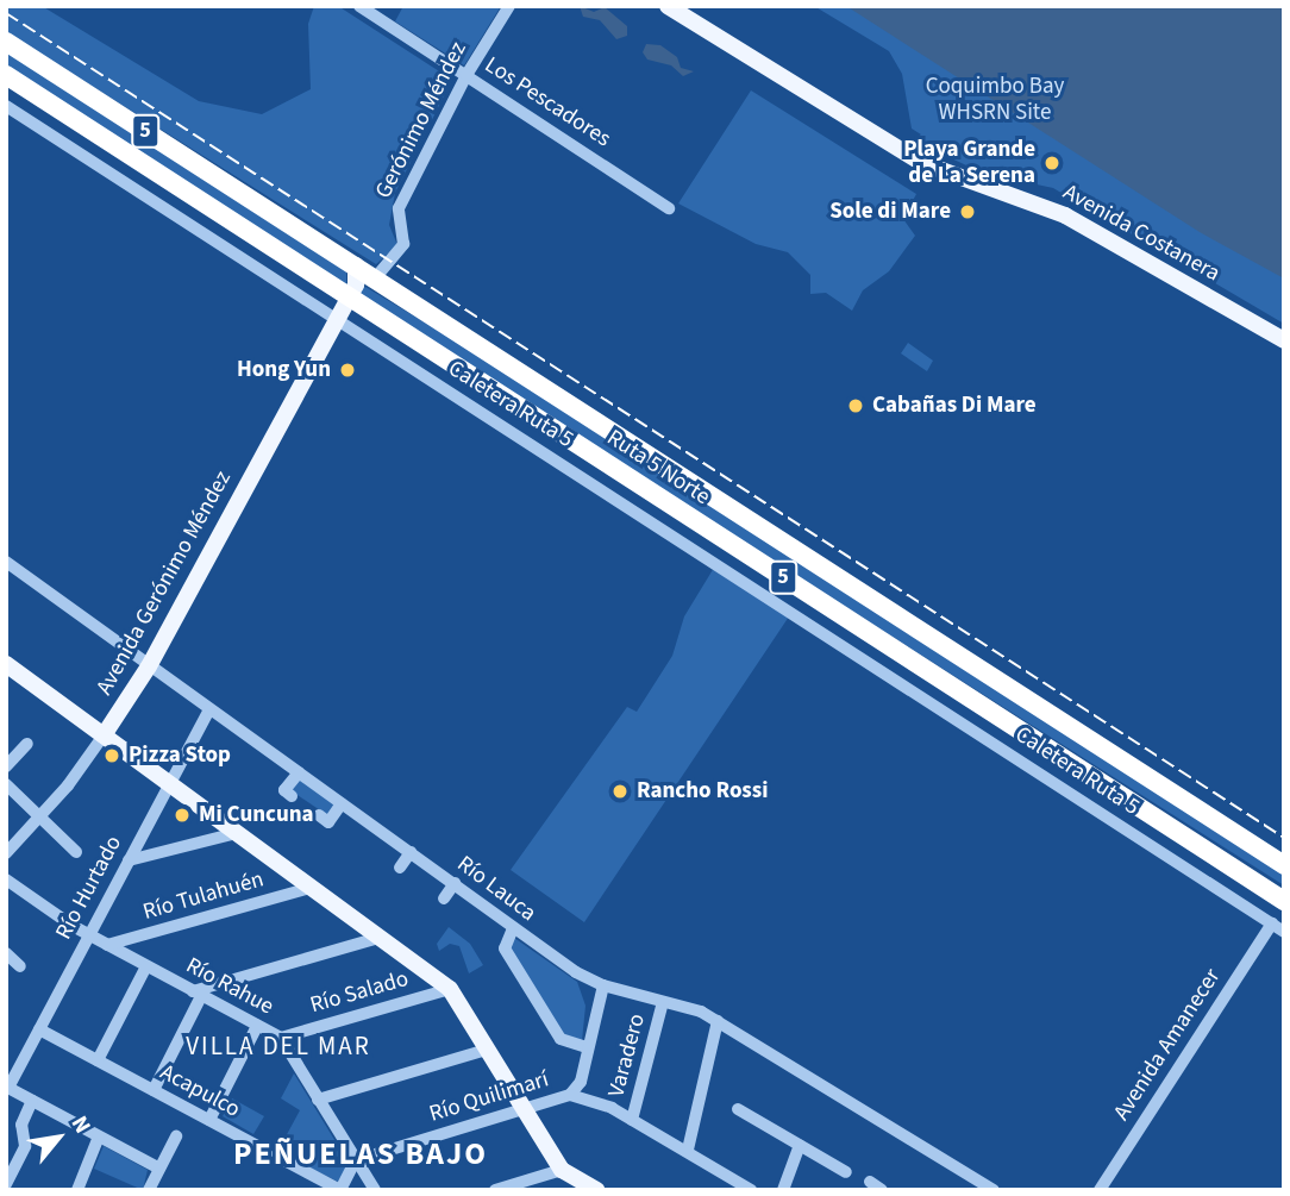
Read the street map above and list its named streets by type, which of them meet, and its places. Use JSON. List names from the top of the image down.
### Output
{
  "streets": {
    "highway": ["5", "Ruta 5 Norte"],
    "main road": ["Avenida Costanera", "Avenida Gerónimo Méndez"],
    "street": [
      "Los Pescadores",
      "Gerónimo Méndez",
      "Caletera Ruta 5",
      "Río Hurtado",
      "Río Lauca",
      "Río Tulahuén",
      "Río Rahue",
      "Río Salado",
      "Avenida Amanecer",
      "Varadero",
      "Acapulco",
      "Río Quilimarí"
    ]
  },
  "crossings": [
    ["Los Pescadores", "Gerónimo Méndez"],
    ["Gerónimo Méndez", "Ruta 5 Norte"],
    ["Caletera Ruta 5", "Avenida Gerónimo Méndez"],
    ["Caletera Ruta 5", "Avenida Amanecer"],
    ["Avenida Gerónimo Méndez", "Río Lauca"],
    ["Río Hurtado", "Río Lauca"],
    ["Río Hurtado", "Río Rahue"],
    ["Río Hurtado", "Acapulco"],
    ["Río Lauca", "Varadero"],
    ["Río Tulahuén", "Río Rahue"],
    ["Río Rahue", "Río Salado"],
    ["Río Rahue", "Río Quilimarí"]
  ],
  "districts": ["VILLA DEL MAR", "PEÑUELAS BAJO"],
  "parks": ["Coquimbo Bay WHSRN Site"],
  "places": [
    "Playa Grande de La Serena",
    "Sole di Mare",
    "Hong Yun",
    "Cabañas Di Mare",
    "Pizza Stop",
    "Rancho Rossi",
    "Mi Cuncuna"
  ],
  "north": "top right"
}
